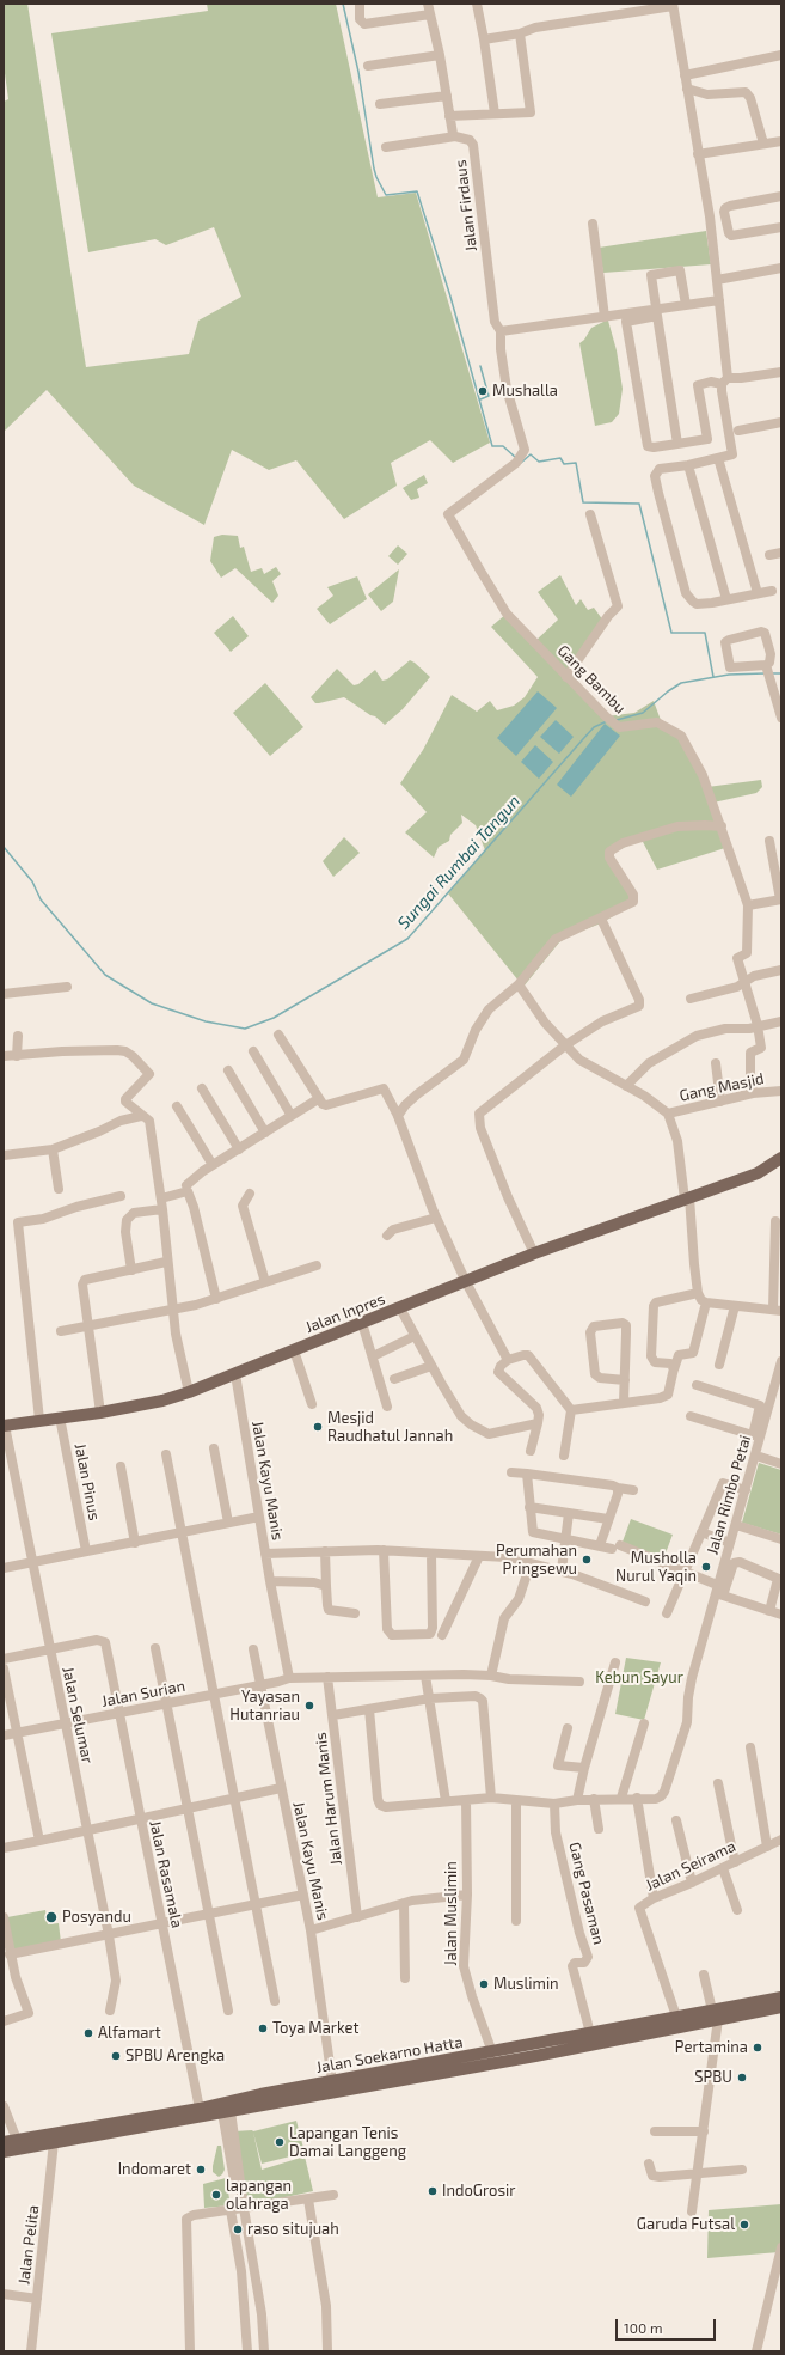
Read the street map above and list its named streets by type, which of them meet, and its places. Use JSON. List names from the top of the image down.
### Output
{
  "streets": {
    "main road": ["Jalan Inpres", "Jalan Soekarno Hatta"],
    "street": [
      "Jalan Firdaus",
      "Gang Bambu",
      "Gang Masjid",
      "Jalan Kayu Manis",
      "Jalan Pinus",
      "Jalan Rimbo Petai",
      "Jalan Surian",
      "Jalan Selumar",
      "Jalan Harum Manis",
      "Jalan Seirama",
      "Jalan Rasamala",
      "Gang Pasaman",
      "Jalan Muslimin",
      "Jalan Pelita"
    ]
  },
  "crossings": [
    ["Jalan Firdaus", "Gang Bambu"],
    ["Jalan Inpres", "Jalan Kayu Manis"],
    ["Jalan Inpres", "Jalan Pinus"],
    ["Jalan Inpres", "Jalan Selumar"],
    ["Jalan Kayu Manis", "Jalan Surian"],
    ["Jalan Kayu Manis", "Jalan Soekarno Hatta"],
    ["Jalan Rimbo Petai", "Gang Pasaman"],
    ["Jalan Rimbo Petai", "Jalan Muslimin"],
    ["Jalan Surian", "Jalan Selumar"],
    ["Jalan Surian", "Jalan Harum Manis"],
    ["Jalan Surian", "Jalan Rasamala"],
    ["Jalan Selumar", "Jalan Rasamala"],
    ["Jalan Seirama", "Jalan Soekarno Hatta"],
    ["Jalan Rasamala", "Jalan Soekarno Hatta"],
    ["Gang Pasaman", "Jalan Soekarno Hatta"],
    ["Jalan Muslimin", "Jalan Soekarno Hatta"],
    ["Jalan Soekarno Hatta", "Jalan Pelita"]
  ],
  "water": ["Sungai Rumbai Tangun"],
  "parks": ["Kebun Sayur"],
  "places": [
    "Mushalla",
    "Mesjid Raudhatul Jannah",
    "Perumahan Pringsewu",
    "Musholla Nurul Yaqin",
    "Yayasan Hutanriau",
    "Posyandu",
    "Muslimin",
    "Toya Market",
    "Alfamart",
    "Pertamina",
    "SPBU Arengka",
    "SPBU",
    "Lapangan Tenis Damai Langgeng",
    "Indomaret",
    "IndoGrosir",
    "lapangan olahraga",
    "Garuda Futsal",
    "raso situjuah"
  ],
  "scale_bar": "100 m"
}
